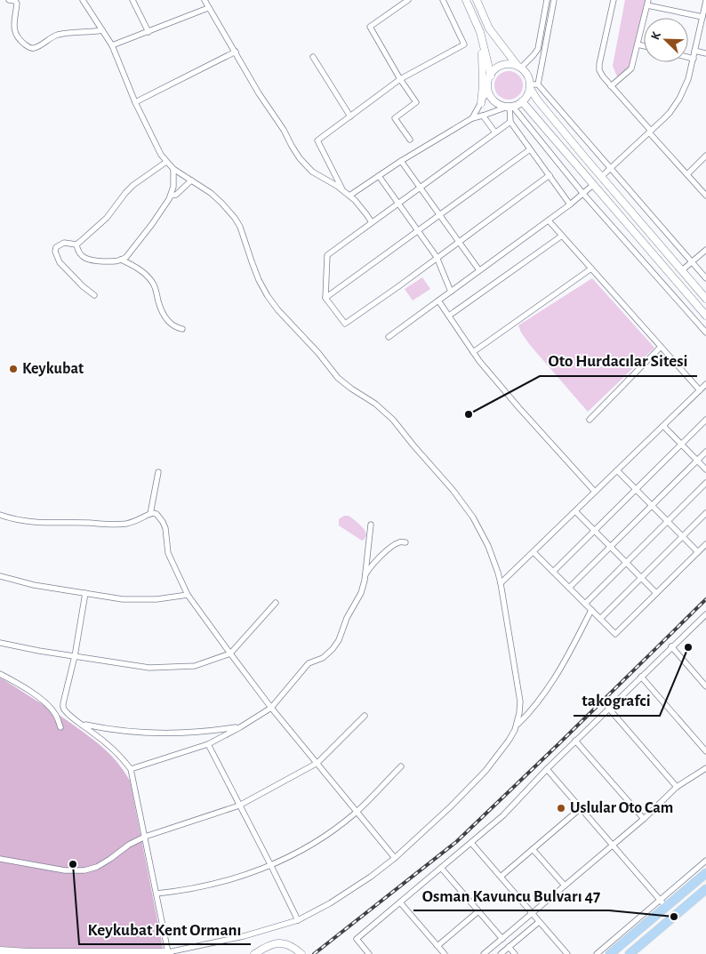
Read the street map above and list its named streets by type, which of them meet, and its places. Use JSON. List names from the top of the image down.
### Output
{
  "places": [
    "Keykubat",
    "Oto Hurdacılar Sitesi",
    "takografci",
    "Uslular Oto Cam",
    "Keykubat Kent Ormanı",
    "Osman Kavuncu Bulvarı 47"
  ],
  "north": "top left"
}
